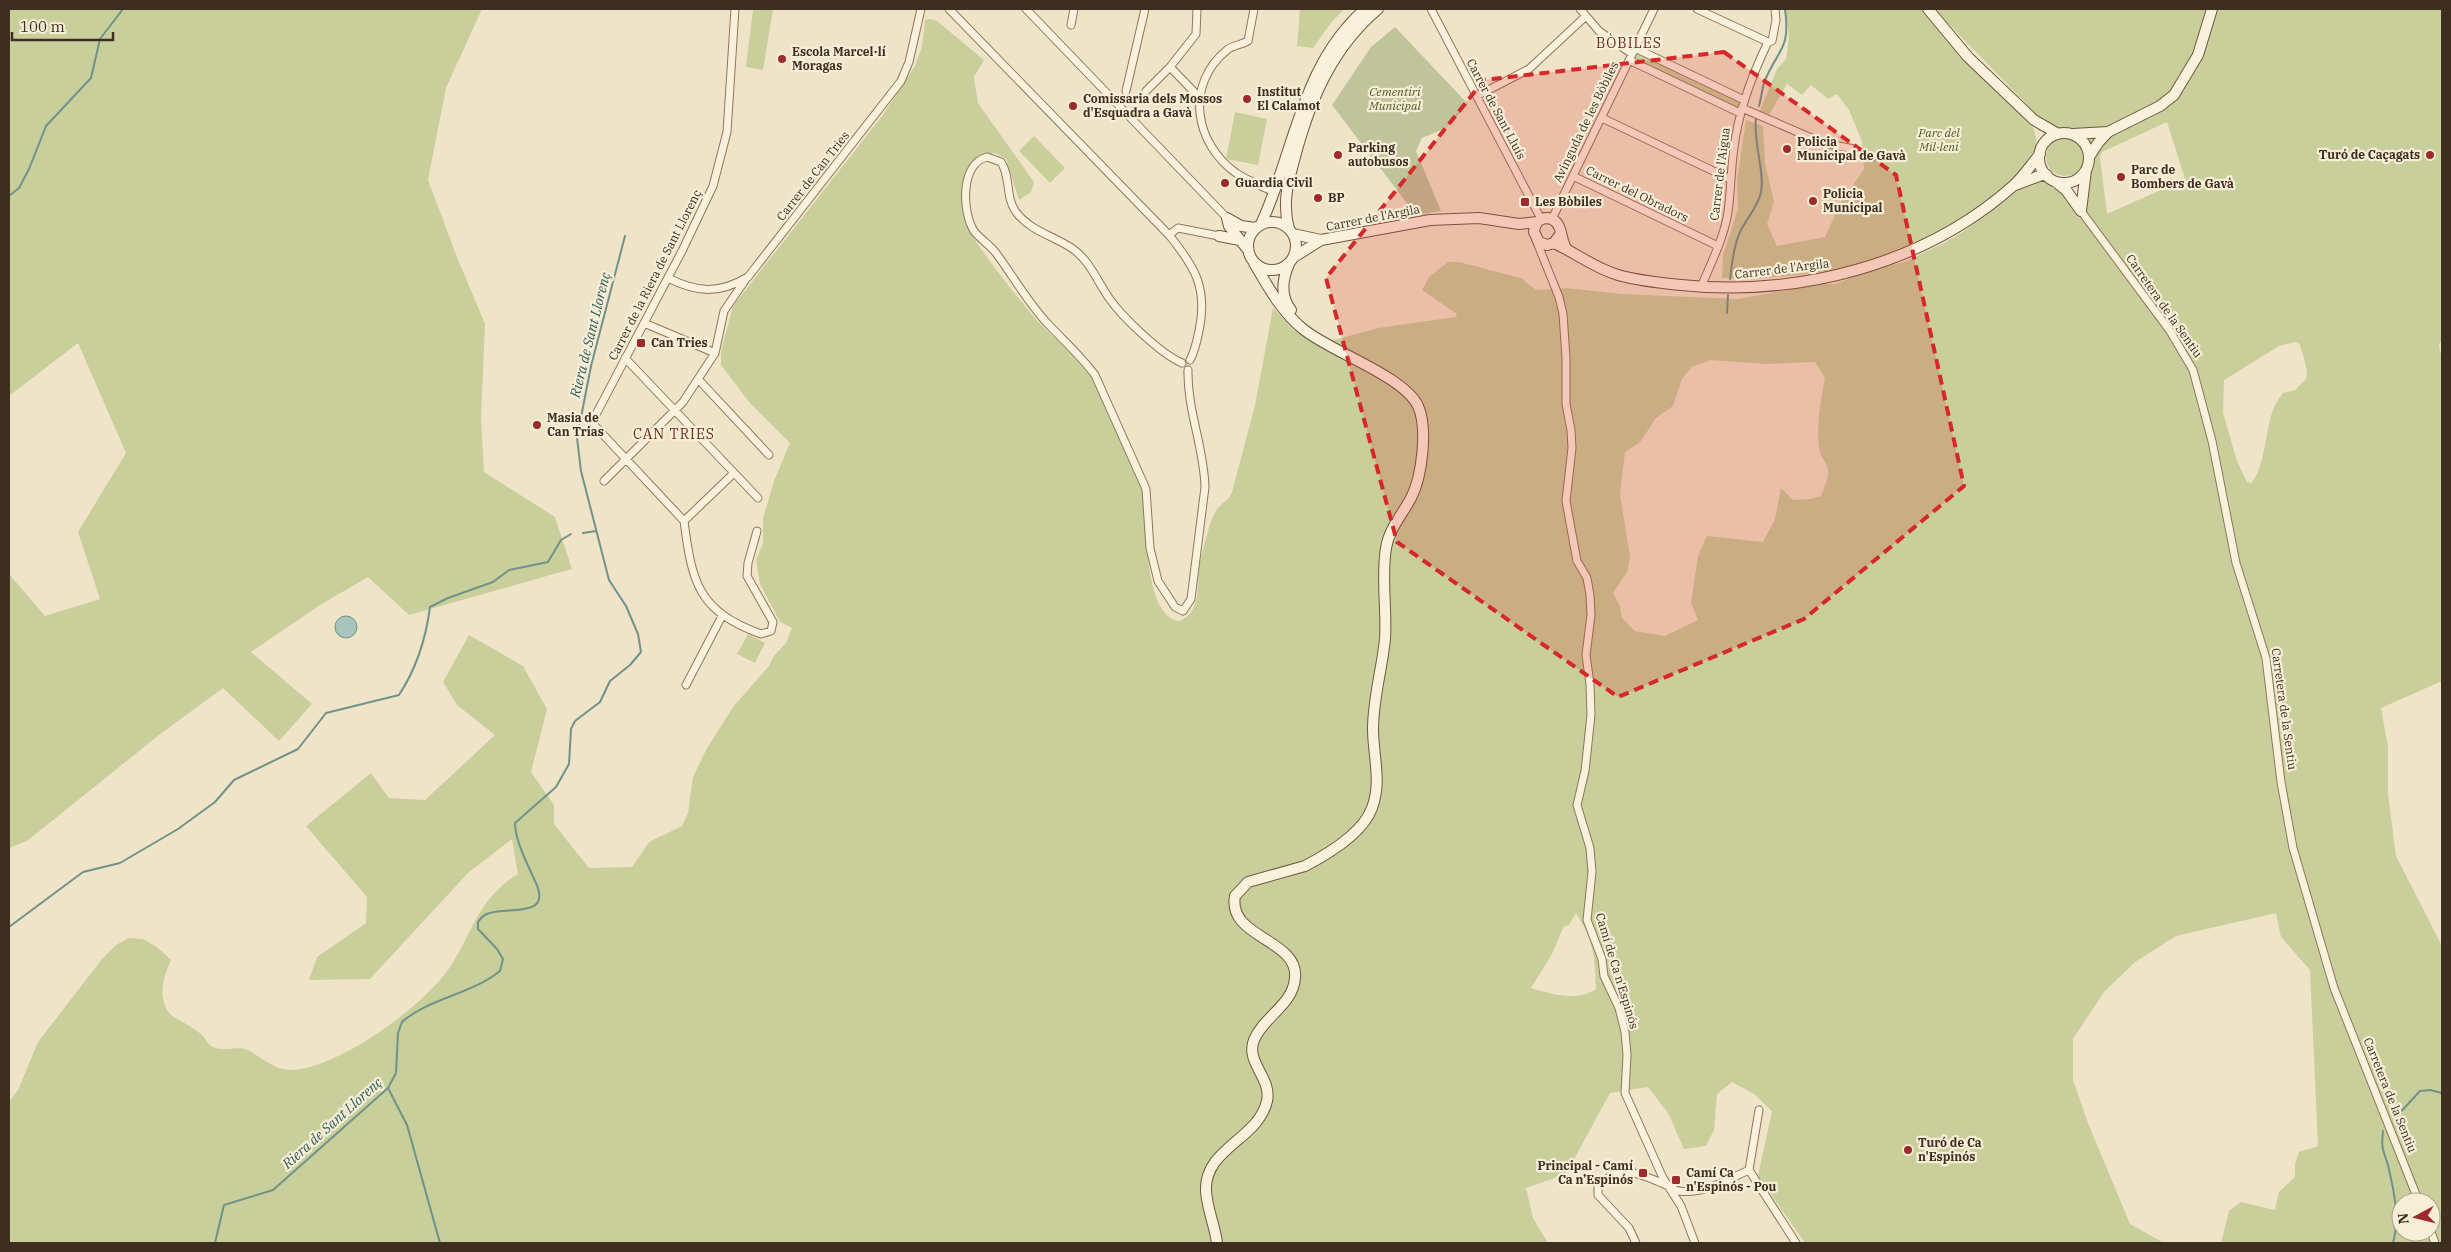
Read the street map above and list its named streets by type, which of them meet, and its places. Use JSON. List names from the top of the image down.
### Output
{
  "streets": {
    "main road": ["Carrer de l'Argila", "Carretera de la Sentiu"],
    "street": [
      "Carrer de Sant Lluís",
      "Avinguda de les Bòbiles",
      "Carrer de l'Aigua",
      "Carrer de Can Tries",
      "Carrer del Obradors",
      "Carrer de la Riera de Sant Llorenç",
      "Camí de Ca n'Espinós"
    ]
  },
  "crossings": [
    ["Carrer de Sant Lluís", "Avinguda de les Bòbiles"],
    ["Carrer de Sant Lluís", "Carrer de l'Argila"],
    ["Carrer de Sant Lluís", "Camí de Ca n'Espinós"],
    ["Avinguda de les Bòbiles", "Carrer del Obradors"],
    ["Avinguda de les Bòbiles", "Carrer de l'Argila"],
    ["Avinguda de les Bòbiles", "Camí de Ca n'Espinós"],
    ["Carrer de l'Aigua", "Carrer del Obradors"],
    ["Carrer de l'Aigua", "Carrer de l'Argila"],
    ["Carrer de Can Tries", "Carrer de la Riera de Sant Llorenç"],
    ["Carrer de l'Argila", "Carretera de la Sentiu"],
    ["Carrer de l'Argila", "Camí de Ca n'Espinós"]
  ],
  "districts": ["BÒBILES", "CAN TRIES"],
  "water": ["Riera de Sant Llorenç"],
  "parks": ["Cementiri Municipal", "Parc del Mil·leni"],
  "places": {
    "other": [
      "Escola Marcel·lí Moragas",
      "Institut El Calamot",
      "Comissaria dels Mossos d'Esquadra a Gavà",
      "Policia Municipal de Gavà",
      "Parking autobusos",
      "Turó de Caçagats",
      "Parc de Bombers de Gavà",
      "Guardia Civil",
      "BP",
      "Policia Municipal",
      "Masia de Can Trias",
      "Turó de Ca n'Espinós"
    ],
    "transit": [
      "Les Bòbiles",
      "Can Tries",
      "Principal - Camí Ca n’Espinós",
      "Camí Ca n'Espinós - Pou"
    ]
  },
  "scale_bar": "100 m",
  "north": "left"
}
